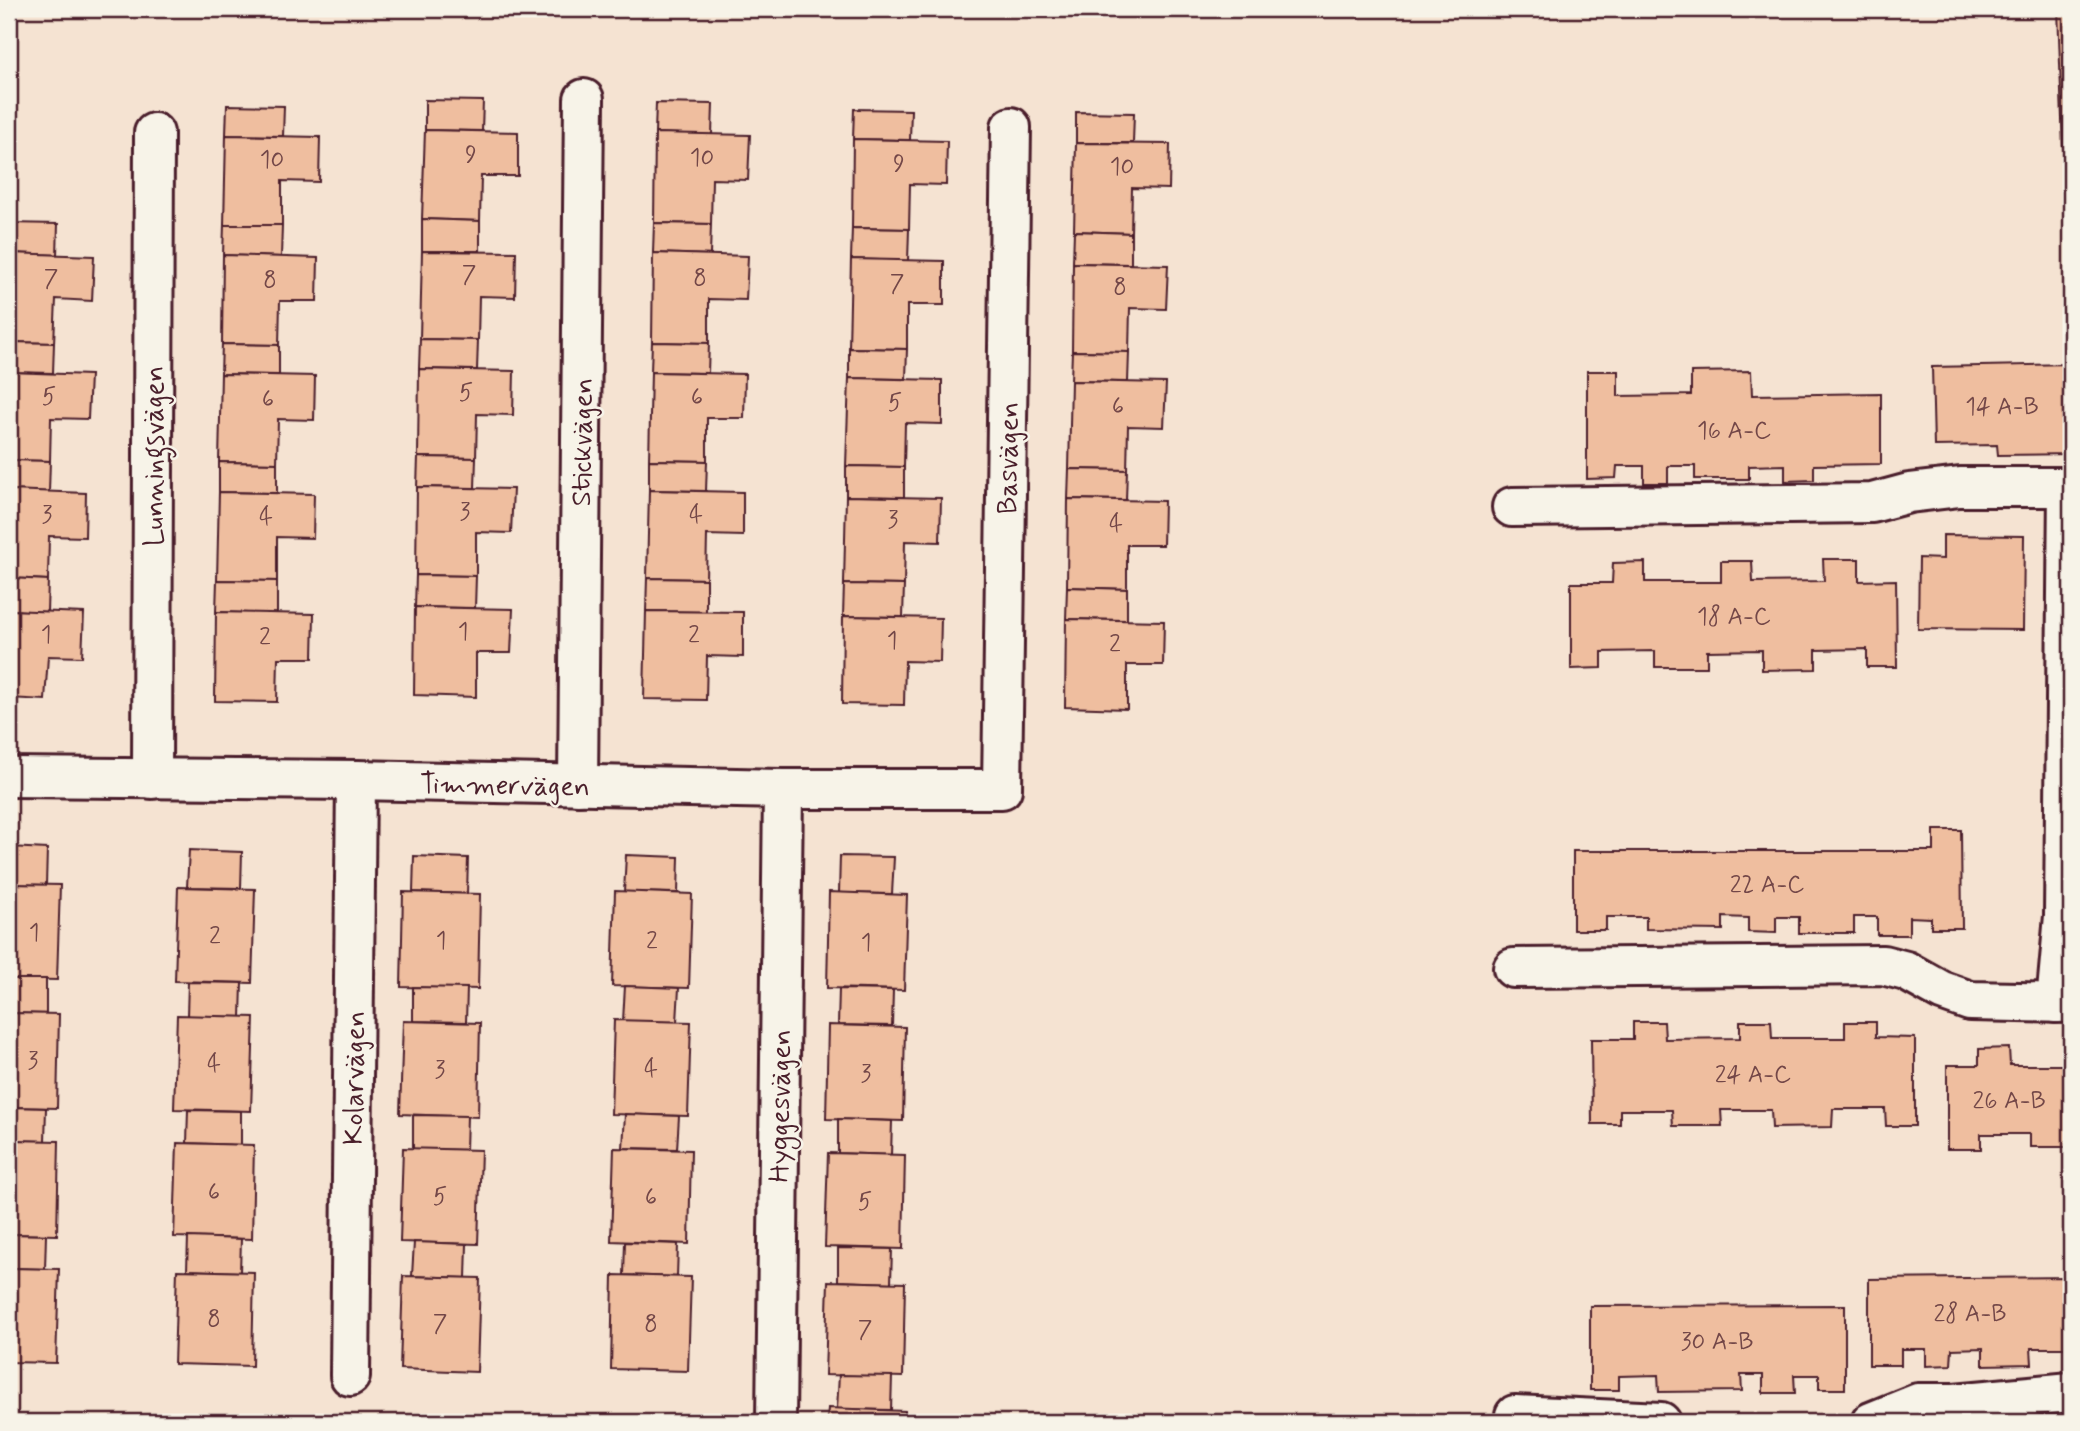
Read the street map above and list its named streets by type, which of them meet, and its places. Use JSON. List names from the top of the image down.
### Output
{
  "streets": {
    "street": [
      "Stickvägen",
      "Lunningsvägen",
      "Basvägen",
      "Timmervägen",
      "Kolarvägen",
      "Hyggesvägen"
    ]
  },
  "crossings": [
    ["Stickvägen", "Timmervägen"],
    ["Lunningsvägen", "Timmervägen"],
    ["Basvägen", "Timmervägen"],
    ["Timmervägen", "Kolarvägen"],
    ["Timmervägen", "Hyggesvägen"]
  ],
  "house_numbers": [
    "9",
    "10",
    "10",
    "9",
    "10",
    "7",
    "8",
    "7",
    "8",
    "7",
    "8",
    "5",
    "5",
    "6",
    "6",
    "5",
    "6",
    "14 A-B",
    "16 A-C",
    "3",
    "3",
    "4",
    "4",
    "3",
    "4",
    "18 A-C",
    "1",
    "1",
    "2",
    "2",
    "1",
    "2",
    "22 A-C",
    "1",
    "2",
    "1",
    "2",
    "1",
    "3",
    "4",
    "4",
    "3",
    "3",
    "24 A-C",
    "26 A-B",
    "6",
    "5",
    "6",
    "5",
    "28 A-B",
    "8",
    "7",
    "8",
    "7",
    "30 A-B"
  ]
}
